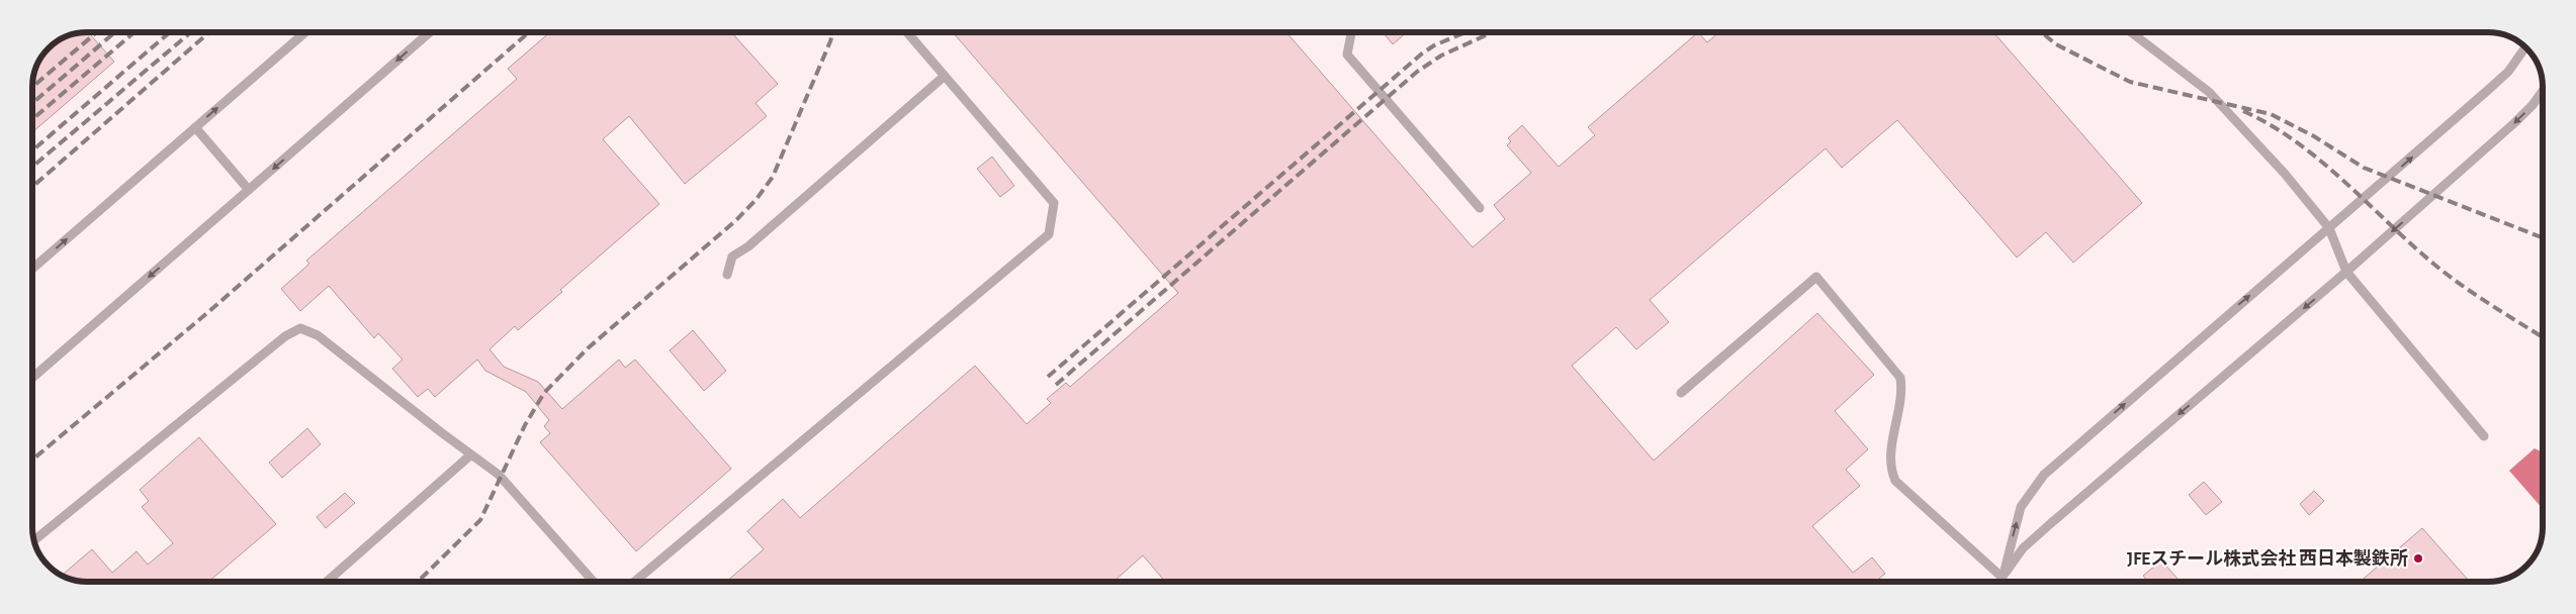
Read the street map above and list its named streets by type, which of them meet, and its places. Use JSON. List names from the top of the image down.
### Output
{
  "places": ["JFEスチール株式会社 西日本製鉄所"]
}
